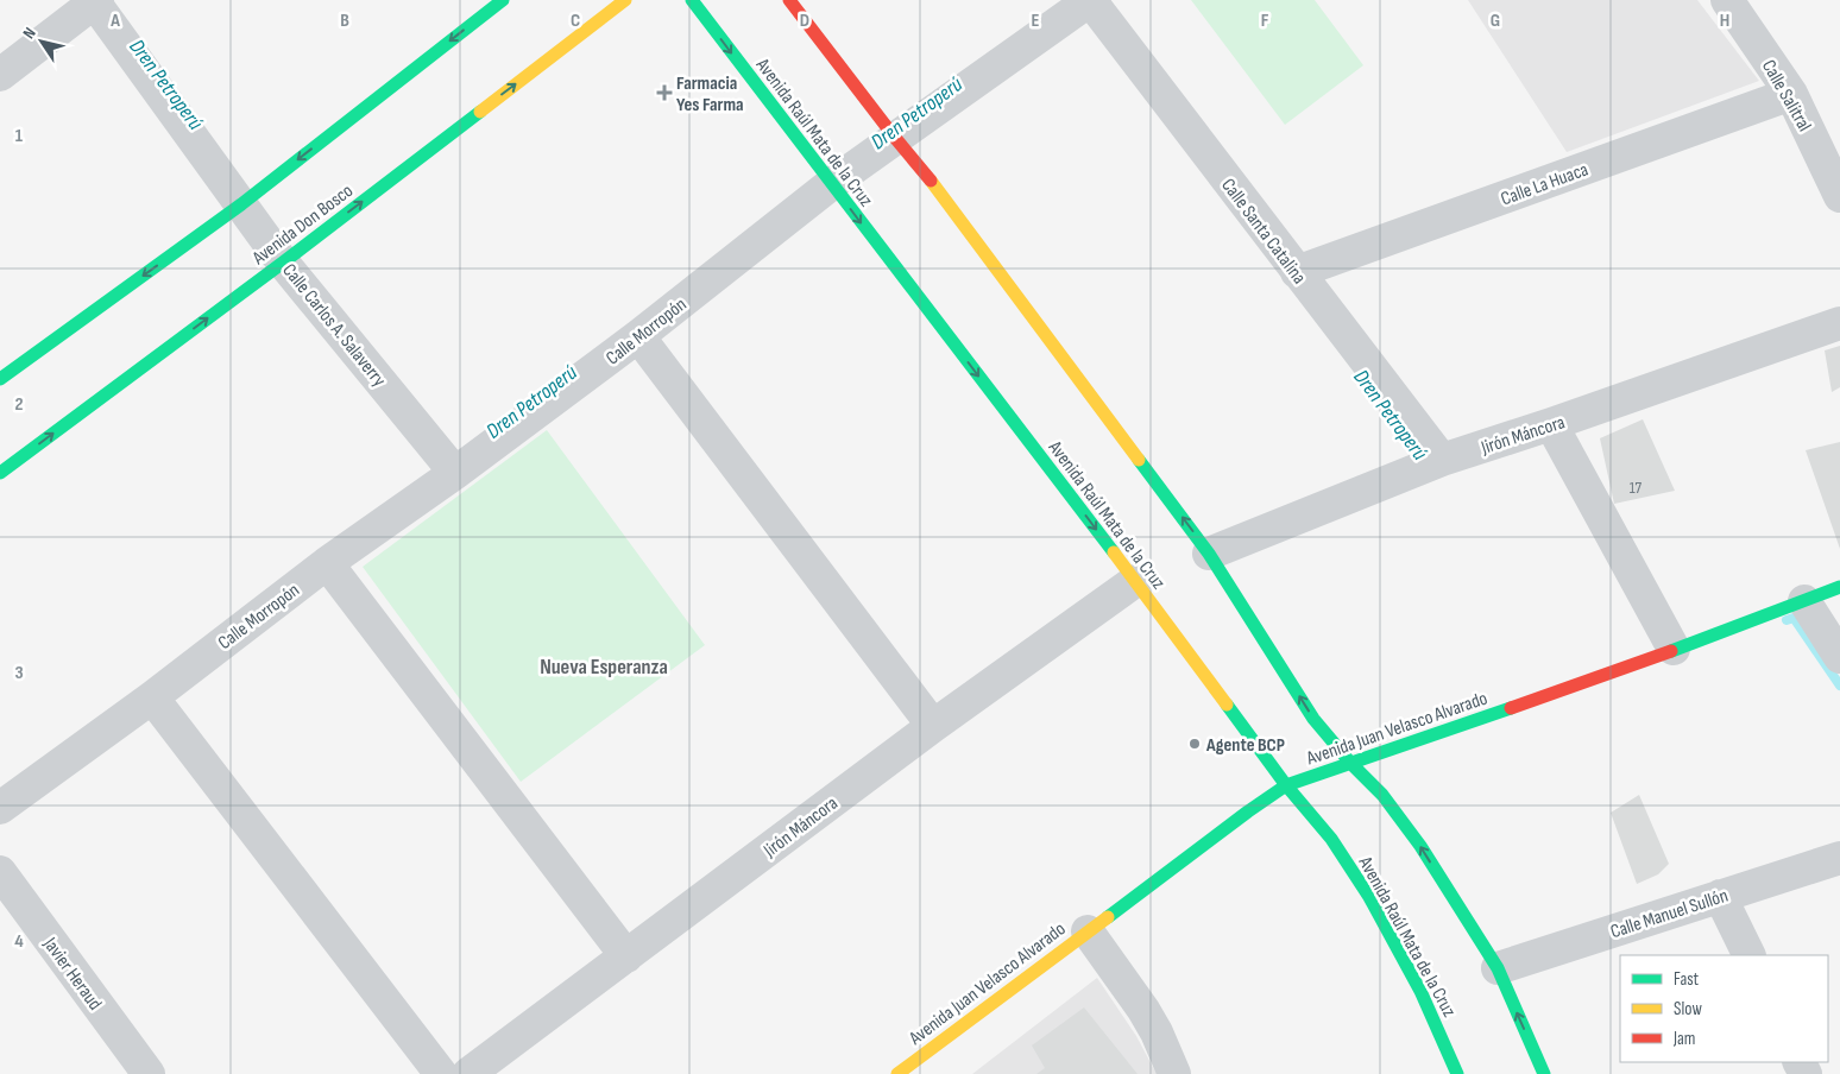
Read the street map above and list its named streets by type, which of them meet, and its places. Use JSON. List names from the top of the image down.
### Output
{
  "streets": {
    "main road": ["Avenida Raúl Mata de la Cruz", "Avenida Don Bosco", "Avenida Juan Velasco Alvarado"],
    "street": [
      "Calle Salitral",
      "Calle La Huaca",
      "Calle Santa Catalina",
      "Calle Carlos A. Salaverry",
      "Calle Morropón",
      "Jirón Máncora",
      "Calle Manuel Sullón",
      "Javier Heraud"
    ]
  },
  "crossings": [
    ["Calle Salitral", "Calle La Huaca"],
    ["Avenida Raúl Mata de la Cruz", "Calle Morropón"],
    ["Avenida Raúl Mata de la Cruz", "Jirón Máncora"],
    ["Avenida Raúl Mata de la Cruz", "Avenida Juan Velasco Alvarado"],
    ["Calle La Huaca", "Calle Santa Catalina"],
    ["Avenida Don Bosco", "Calle Carlos A. Salaverry"],
    ["Calle Santa Catalina", "Calle Morropón"],
    ["Calle Santa Catalina", "Jirón Máncora"],
    ["Calle Carlos A. Salaverry", "Calle Morropón"]
  ],
  "districts": ["Nueva Esperanza"],
  "water": ["Dren Petroperú"],
  "places": {
    "health": ["Farmacia Yes Farma"],
    "other": ["Agente BCP"]
  },
  "house_numbers": ["17"],
  "legend": ["Fast", "Slow", "Jam"],
  "north": "top left",
  "grid": {
    "columns": [
      "A",
      "B",
      "C",
      "D",
      "E",
      "F",
      "G",
      "H"
    ],
    "rows": [
      "1",
      "2",
      "3",
      "4"
    ]
  }
}
